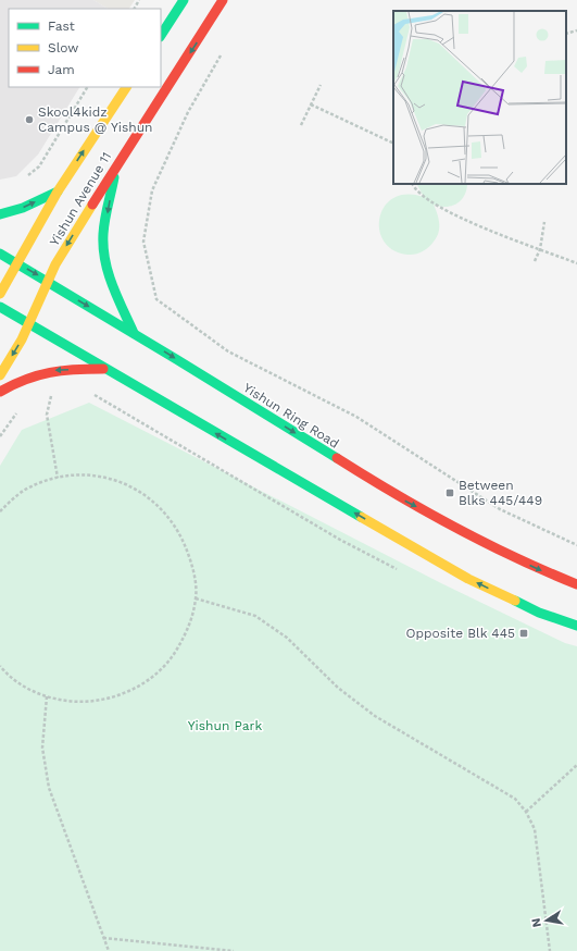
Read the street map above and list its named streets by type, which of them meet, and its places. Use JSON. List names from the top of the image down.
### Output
{
  "streets": {
    "main road": ["Yishun Avenue 11", "Yishun Ring Road"]
  },
  "crossings": [
    ["Yishun Avenue 11", "Yishun Ring Road"]
  ],
  "parks": ["Yishun Park"],
  "places": {
    "other": ["Skool4kidz Campus @ Yishun"],
    "transit": ["Between Blks 445/449", "Opposite Blk 445"]
  },
  "legend": ["Fast", "Slow", "Jam"],
  "north": "left"
}
